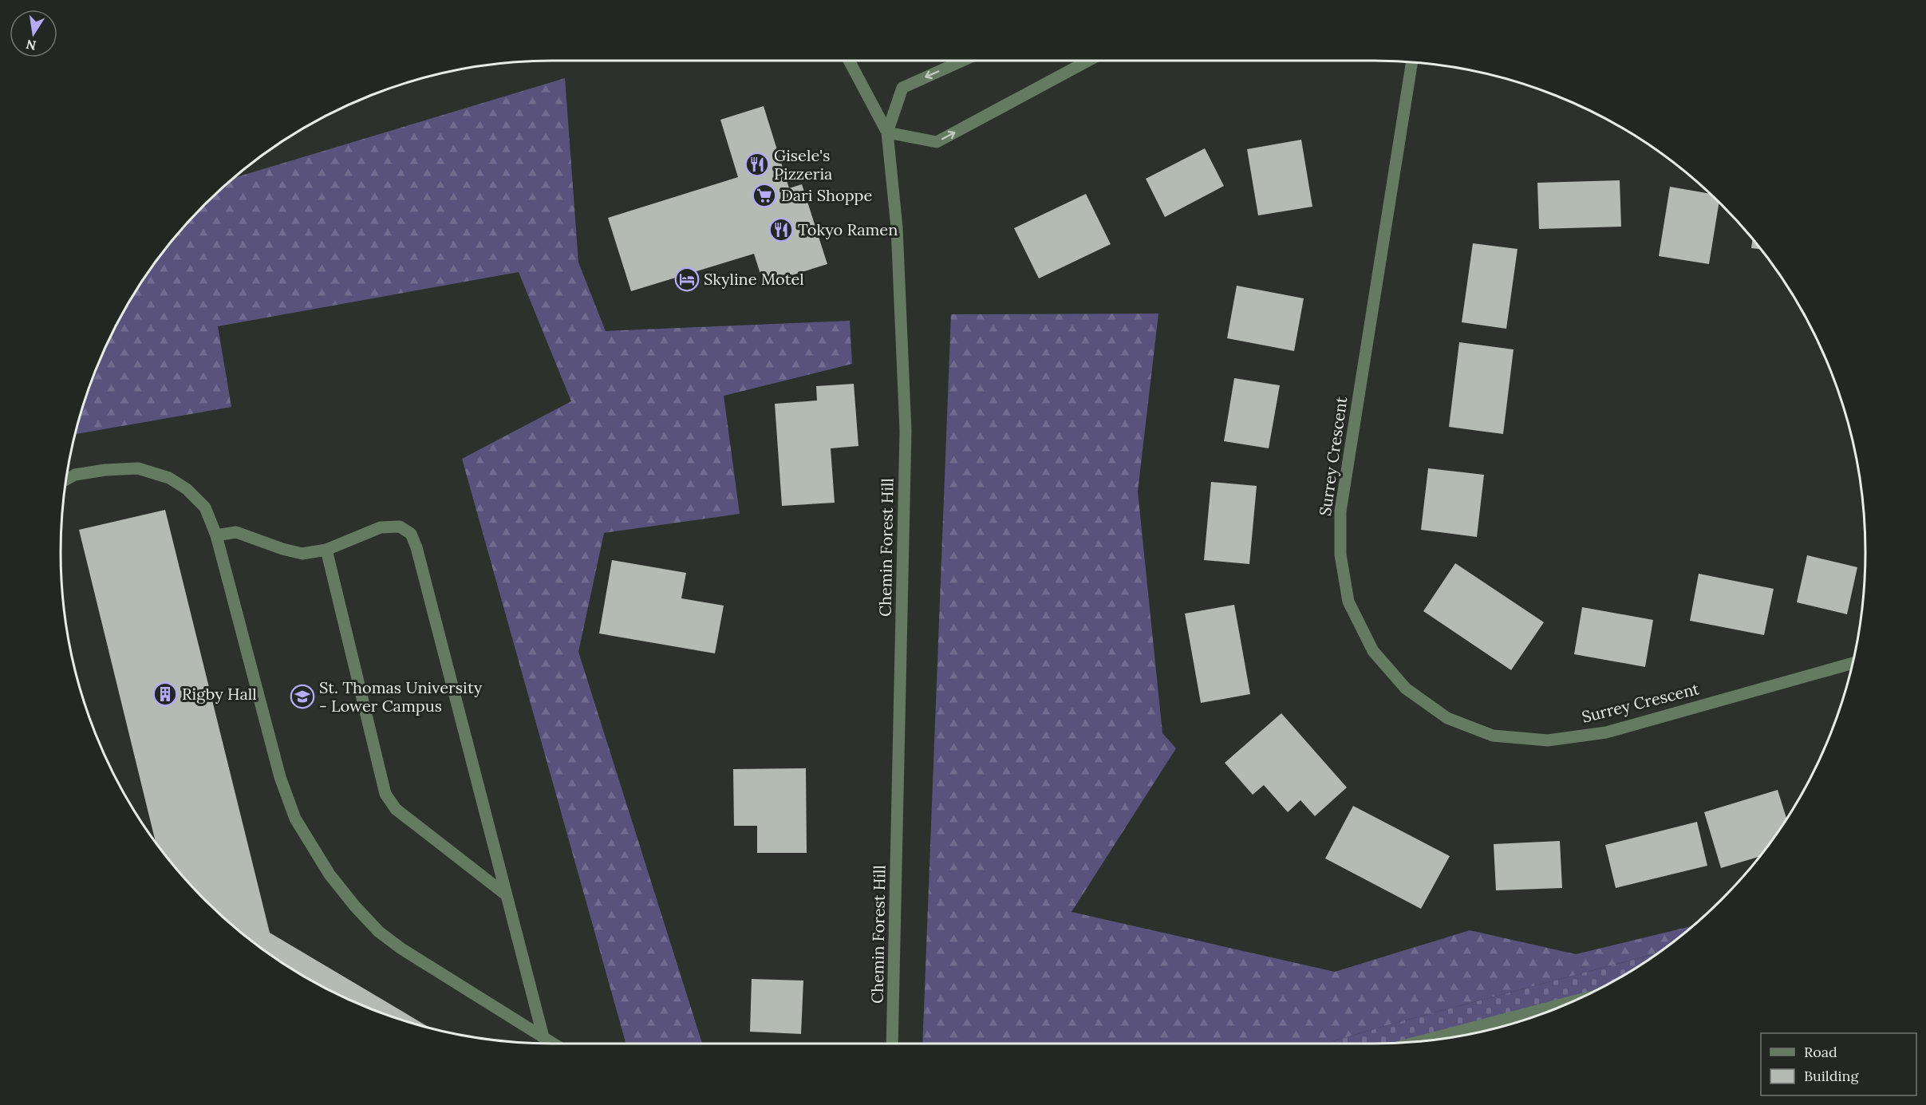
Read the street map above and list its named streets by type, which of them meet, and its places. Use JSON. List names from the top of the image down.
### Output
{
  "streets": {
    "street": ["Surrey Crescent", "Chemin Forest Hill"]
  },
  "places": {
    "restaurant": ["Gisele's Pizzeria", "Tokyo Ramen"],
    "supermarket": ["Dari Shoppe"],
    "hotel": ["Skyline Motel"],
    "building": ["Rigby Hall"],
    "school or university": ["St. Thomas University - Lower Campus"]
  },
  "legend": ["Road", "Building"],
  "north": "bottom"
}
